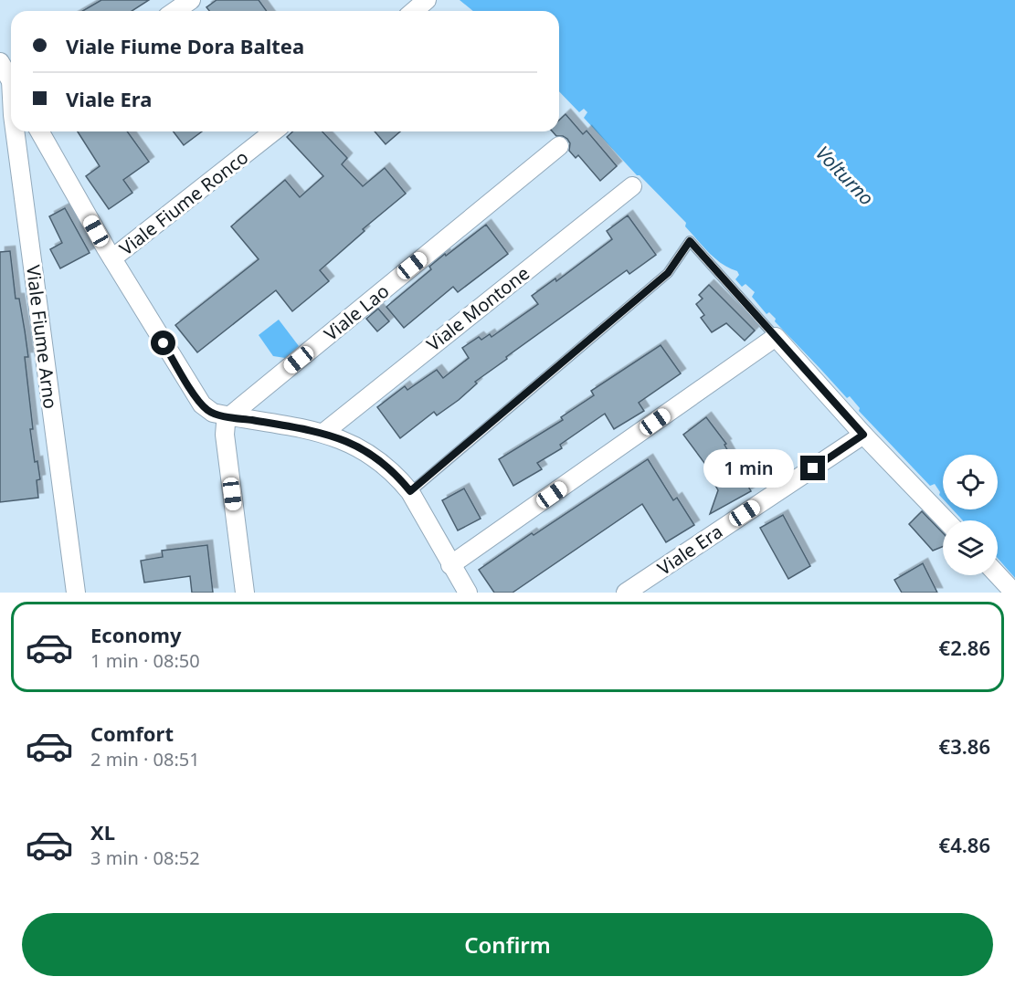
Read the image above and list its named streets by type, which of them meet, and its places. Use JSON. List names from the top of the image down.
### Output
{
  "streets": {
    "street": [
      "Viale Fiume Ronco",
      "Viale Montone",
      "Viale Lao",
      "Viale Fiume Arno",
      "Viale Era"
    ]
  },
  "water": ["Volturno"],
  "page": {
    "banner": ["Viale Fiume Dora Baltea", "Viale Era"],
    "bubble": "1 min",
    "list": [
      {
        "name": "Economy",
        "note": "1 min · 08:50",
        "value": "€2.86"
      },
      {
        "name": "Comfort",
        "note": "2 min · 08:51",
        "value": "€3.86"
      },
      {
        "name": "XL",
        "note": "3 min · 08:52",
        "value": "€4.86"
      }
    ],
    "buttons": "Confirm"
  }
}
